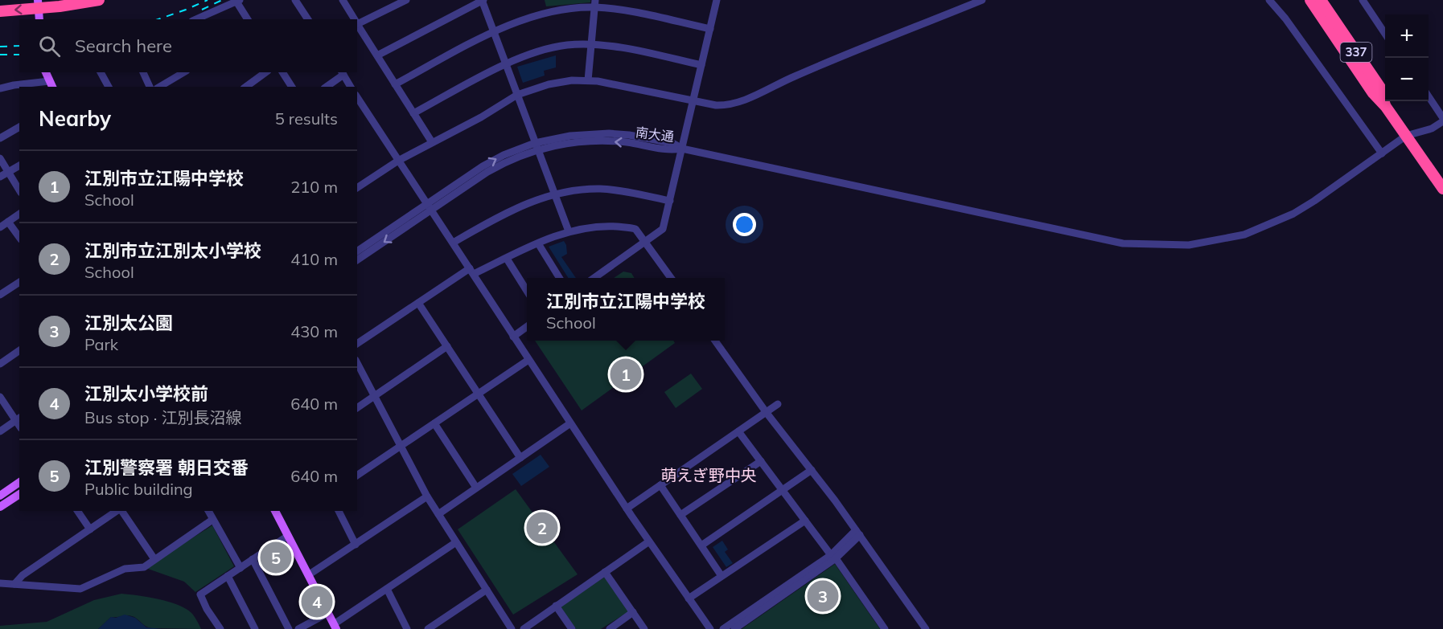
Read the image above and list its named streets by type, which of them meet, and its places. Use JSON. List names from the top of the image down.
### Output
{
  "streets": {
    "highway": ["337"],
    "street": ["南大通"]
  },
  "crossings": [
    ["337", "南大通"]
  ],
  "districts": ["萌えぎ野中央"],
  "page": {
    "map_buttons": ["+", "−"],
    "search": "Search here",
    "heading": ["Nearby", "5 results"],
    "list": [
      {
        "mark": "1",
        "name": "江別市立江陽中学校",
        "note": "School",
        "value": "210 m"
      },
      {
        "mark": "2",
        "name": "江別市立江別太小学校",
        "note": "School",
        "value": "410 m"
      },
      {
        "mark": "3",
        "name": "江別太公園",
        "note": "Park",
        "value": "430 m"
      },
      {
        "mark": "4",
        "name": "江別太小学校前",
        "note": "Bus stop · 江別長沼線",
        "value": "640 m"
      },
      {
        "mark": "5",
        "name": "江別警察署 朝日交番",
        "note": "Public building",
        "value": "640 m"
      }
    ],
    "popup": ["江別市立江陽中学校", "School"],
    "pins": [
      "1",
      "2",
      "5",
      "3",
      "4"
    ]
  }
}
